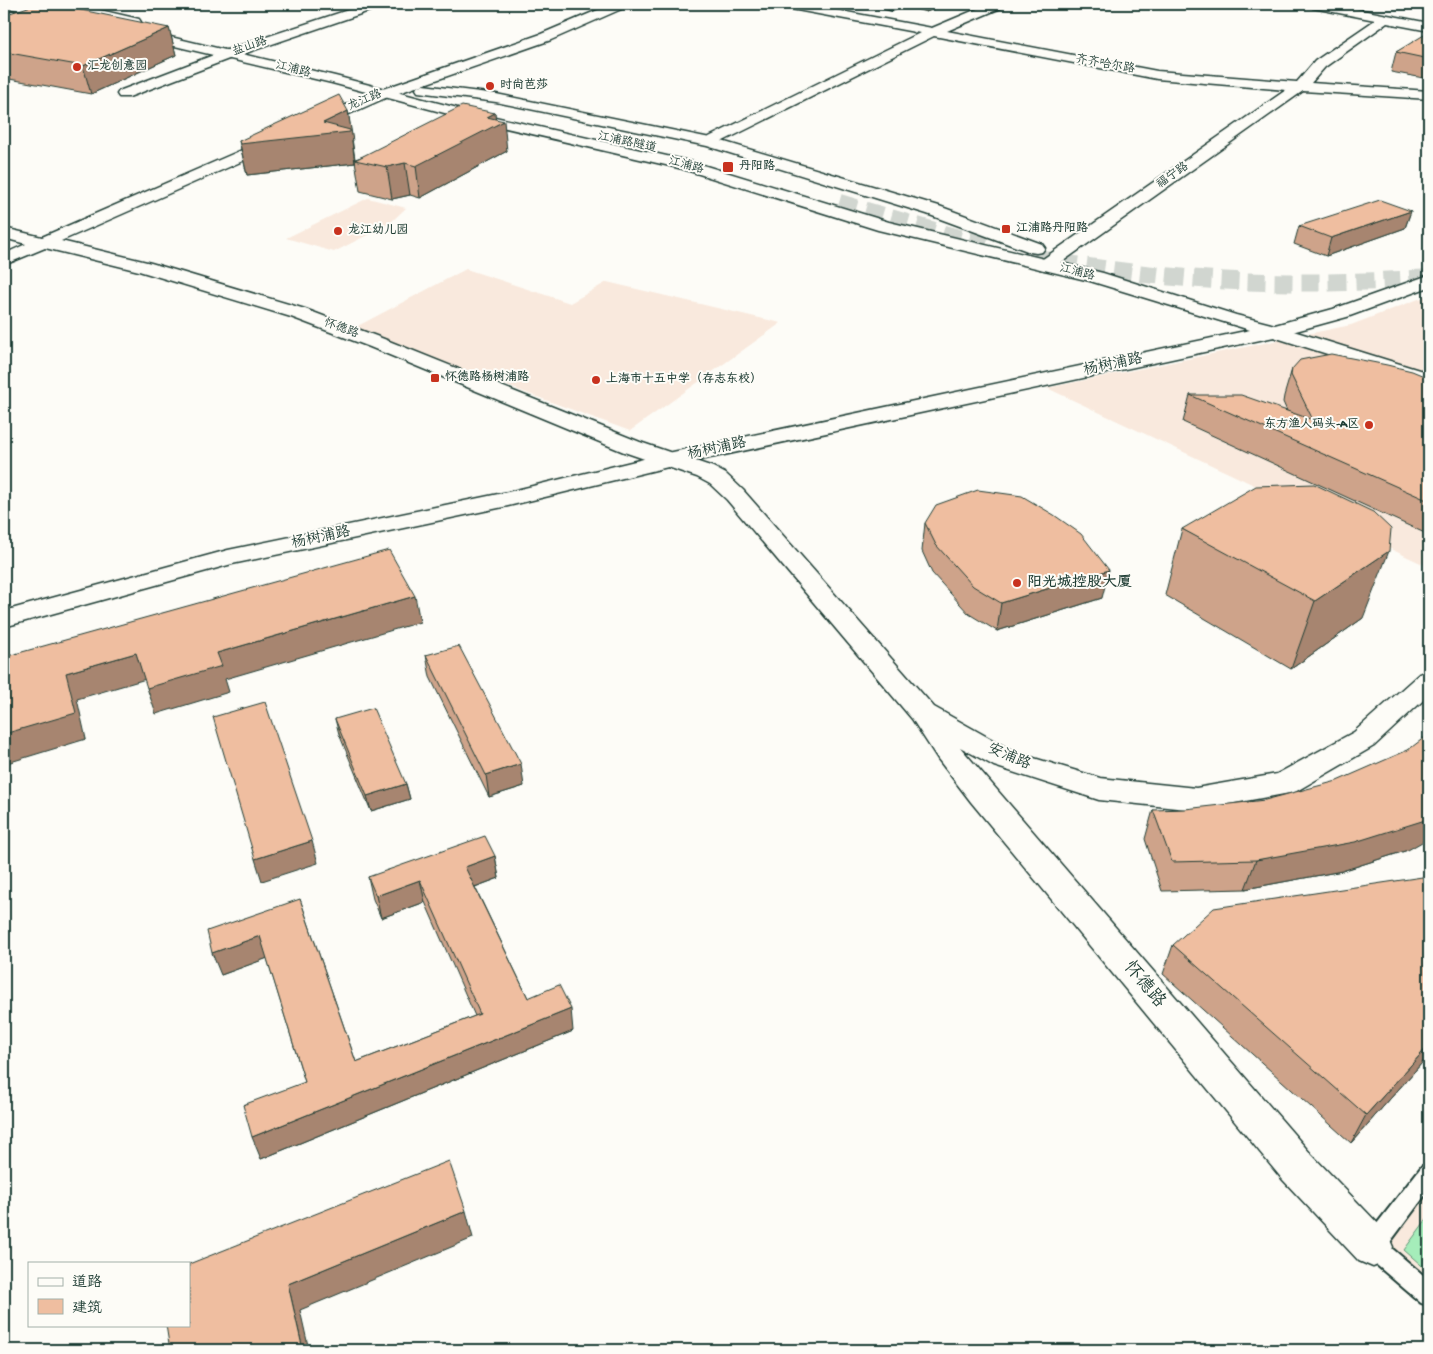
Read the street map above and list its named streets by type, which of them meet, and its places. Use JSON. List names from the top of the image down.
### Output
{
  "streets": {
    "street": [
      "盐山路",
      "齐齐哈尔路",
      "江浦路",
      "龙江路",
      "江浦路隧道",
      "福宁路",
      "怀德路",
      "杨树浦路",
      "安浦路"
    ]
  },
  "crossings": [
    ["盐山路", "江浦路"],
    ["齐齐哈尔路", "福宁路"],
    ["江浦路", "龙江路"],
    ["江浦路", "江浦路隧道"],
    ["江浦路", "福宁路"],
    ["江浦路", "杨树浦路"],
    ["龙江路", "怀德路"],
    ["怀德路", "杨树浦路"],
    ["怀德路", "安浦路"],
    ["杨树浦路", "安浦路"]
  ],
  "places": {
    "other": [
      "汇龙创意园",
      "时尚芭莎",
      "龙江幼儿园",
      "上海市十五中学（存志东校）",
      "东方渔人码头-A区",
      "阳光城控股大厦"
    ],
    "transit": ["丹阳路", "江浦路丹阳路", "怀德路杨树浦路"]
  },
  "legend": ["道路", "建筑"]
}
